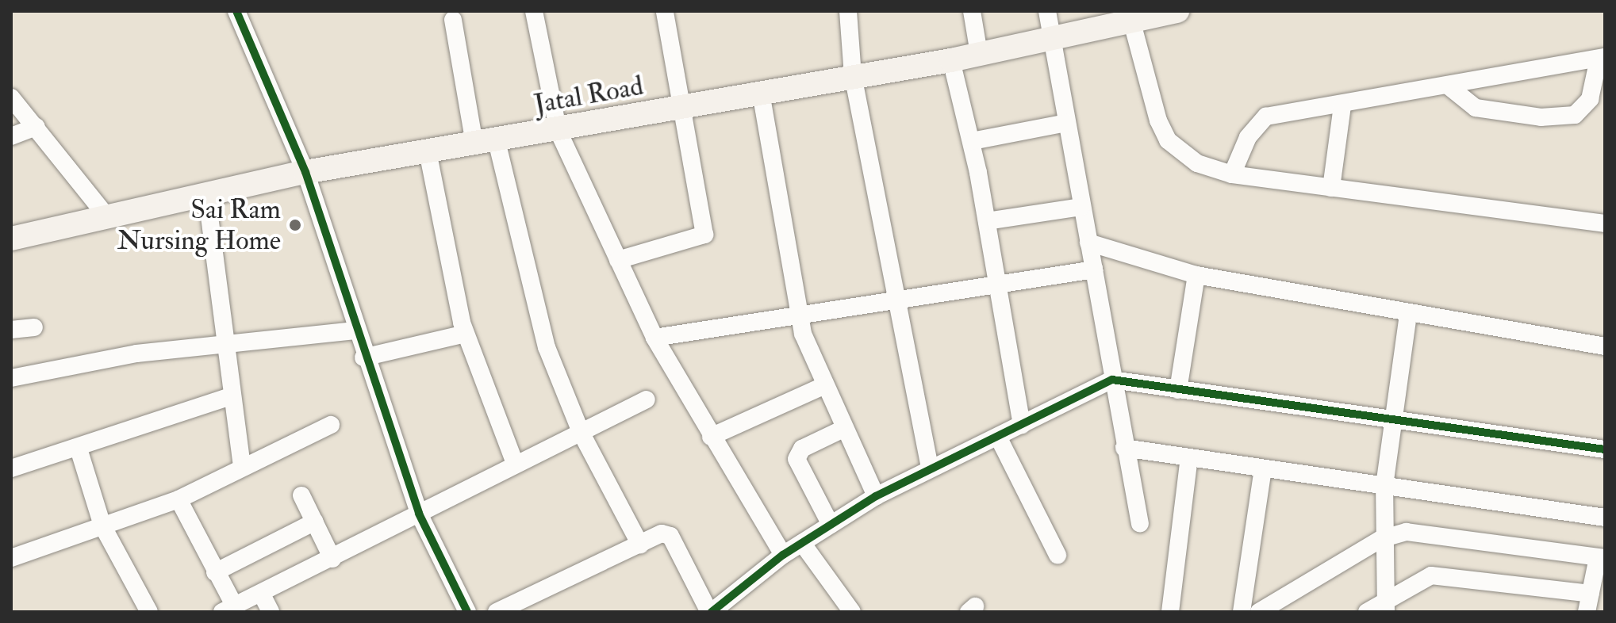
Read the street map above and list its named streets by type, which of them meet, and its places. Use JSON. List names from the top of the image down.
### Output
{
  "streets": {
    "main road": ["Jatal Road"]
  },
  "places": ["Sai Ram Nursing Home"]
}
